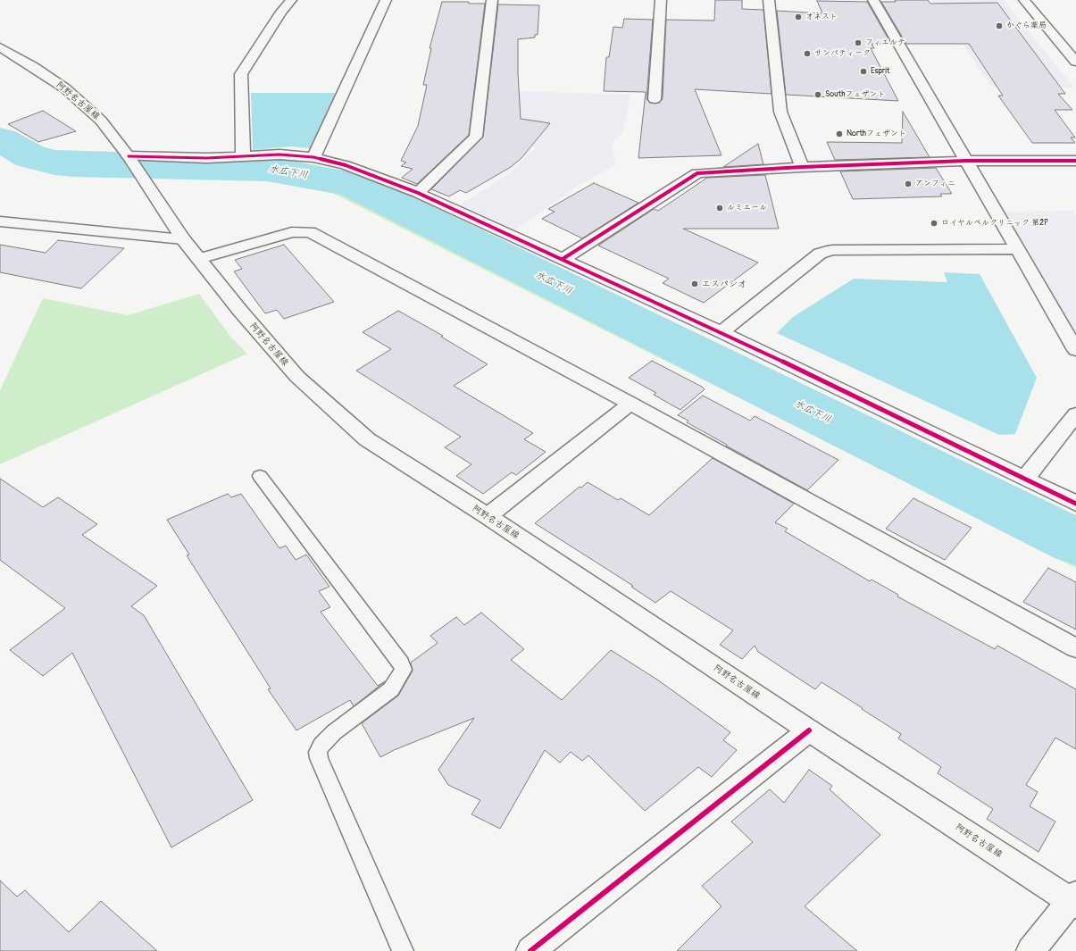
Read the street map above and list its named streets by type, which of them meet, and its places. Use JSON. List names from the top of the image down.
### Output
{
  "streets": {
    "street": ["阿野名古屋線"]
  },
  "water": ["水広下川"],
  "places": [
    "オネスト",
    "かぐら薬局",
    "フィエルテ",
    "サンパティーク",
    "Esprit",
    "Southフェザント",
    "Northフェザント",
    "アンフィニ",
    "ルミエール",
    "ロイヤルベルクリニック 第2P",
    "エスパシオ"
  ]
}
